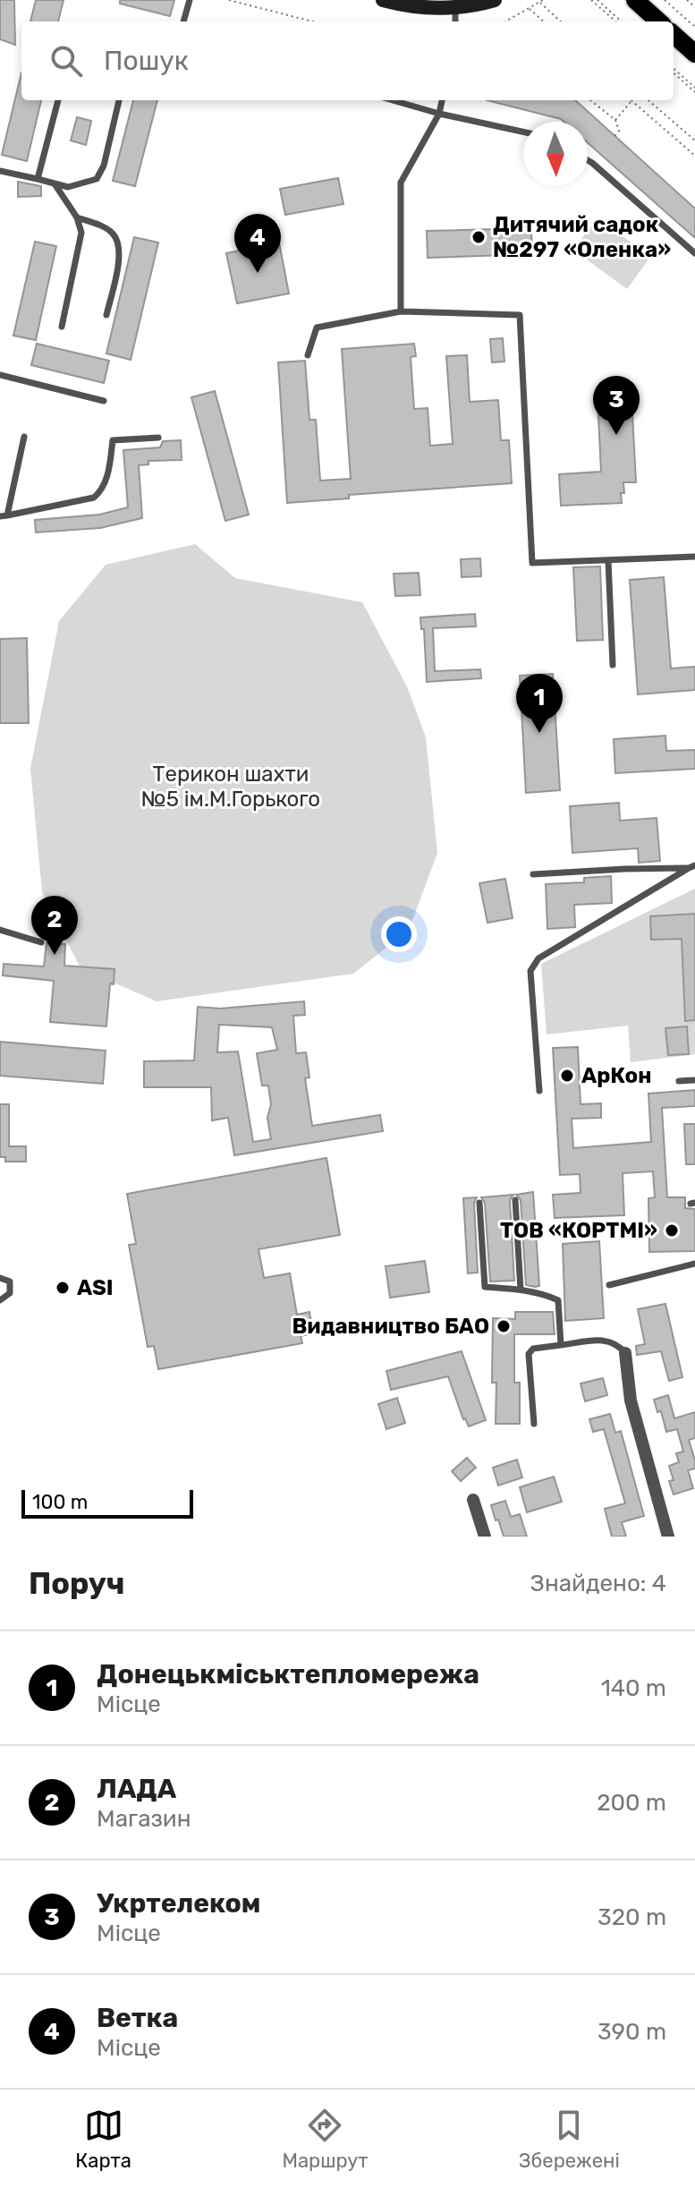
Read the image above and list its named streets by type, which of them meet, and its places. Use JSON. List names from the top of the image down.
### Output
{
  "parks": ["Терикон шахти №5 ім.М.Горького"],
  "places": [
    "Дитячий садок №297 «Оленка»",
    "АрКон",
    "ТОВ «КОРТМІ»",
    "ASI",
    "Видавництво БАО"
  ],
  "scale_bar": "100 m",
  "north": "bottom",
  "page": {
    "search": "Пошук",
    "pins": [
      "4",
      "3",
      "1",
      "2"
    ],
    "scale": "100 m",
    "heading": ["Поруч", "Знайдено: 4"],
    "list": [
      {
        "mark": "1",
        "name": "Донецькміськтепломережа",
        "note": "Місце",
        "value": "140 m"
      },
      {
        "mark": "2",
        "name": "ЛАДА",
        "note": "Магазин",
        "value": "200 m"
      },
      {
        "mark": "3",
        "name": "Укртелеком",
        "note": "Місце",
        "value": "320 m"
      },
      {
        "mark": "4",
        "name": "Ветка",
        "note": "Місце",
        "value": "390 m"
      }
    ],
    "nav": ["Карта", "Маршрут", "Збережені"]
  }
}
